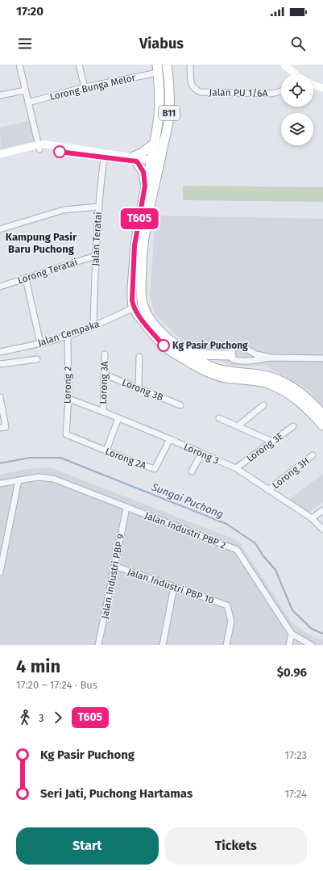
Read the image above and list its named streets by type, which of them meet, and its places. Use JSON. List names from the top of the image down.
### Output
{
  "streets": {
    "main road": ["B11"],
    "street": [
      "Lorong Bunga Melor",
      "Jalan PU 1/6A",
      "Jalan Teratai",
      "Lorong Teratai",
      "Jalan Cempaka",
      "Lorong 3A",
      "Lorong 2",
      "Lorong 3B",
      "Lorong 3E",
      "Lorong 3",
      "Lorong 2A",
      "Lorong 3H",
      "Jalan Industri PBP 2",
      "Jalan Industri PBP 9",
      "Jalan Industri PBP 10"
    ]
  },
  "crossings": [
    ["Lorong Bunga Melor", "B11"],
    ["B11", "Jalan Cempaka"],
    ["Jalan Teratai", "Lorong Teratai"],
    ["Jalan Teratai", "Jalan Cempaka"],
    ["Jalan Cempaka", "Lorong 2"],
    ["Lorong 3A", "Lorong 3B"],
    ["Lorong 3A", "Lorong 3"],
    ["Lorong 2", "Lorong 3"],
    ["Lorong 2", "Lorong 2A"],
    ["Lorong 3E", "Lorong 3"],
    ["Lorong 3", "Lorong 2A"],
    ["Lorong 3", "Lorong 3H"],
    ["Jalan Industri PBP 2", "Jalan Industri PBP 9"],
    ["Jalan Industri PBP 9", "Jalan Industri PBP 10"]
  ],
  "districts": ["Kampung Pasir Baru Puchong"],
  "water": ["Sungai Puchong"],
  "places": ["Kg Pasir Puchong"],
  "lines": ["bus line T605"],
  "page": {
    "status": "17:20",
    "header": "Viabus",
    "on_map": "T605",
    "heading": ["4 min", "17:20 – 17:24 · Bus", "$0.96"],
    "legs": ["3", "T605"],
    "list": [
      {
        "name": "Kg Pasir Puchong",
        "value": "17:23"
      },
      {
        "name": "Seri Jati, Puchong Hartamas",
        "value": "17:24"
      }
    ],
    "buttons": ["Start", "Tickets"]
  }
}
